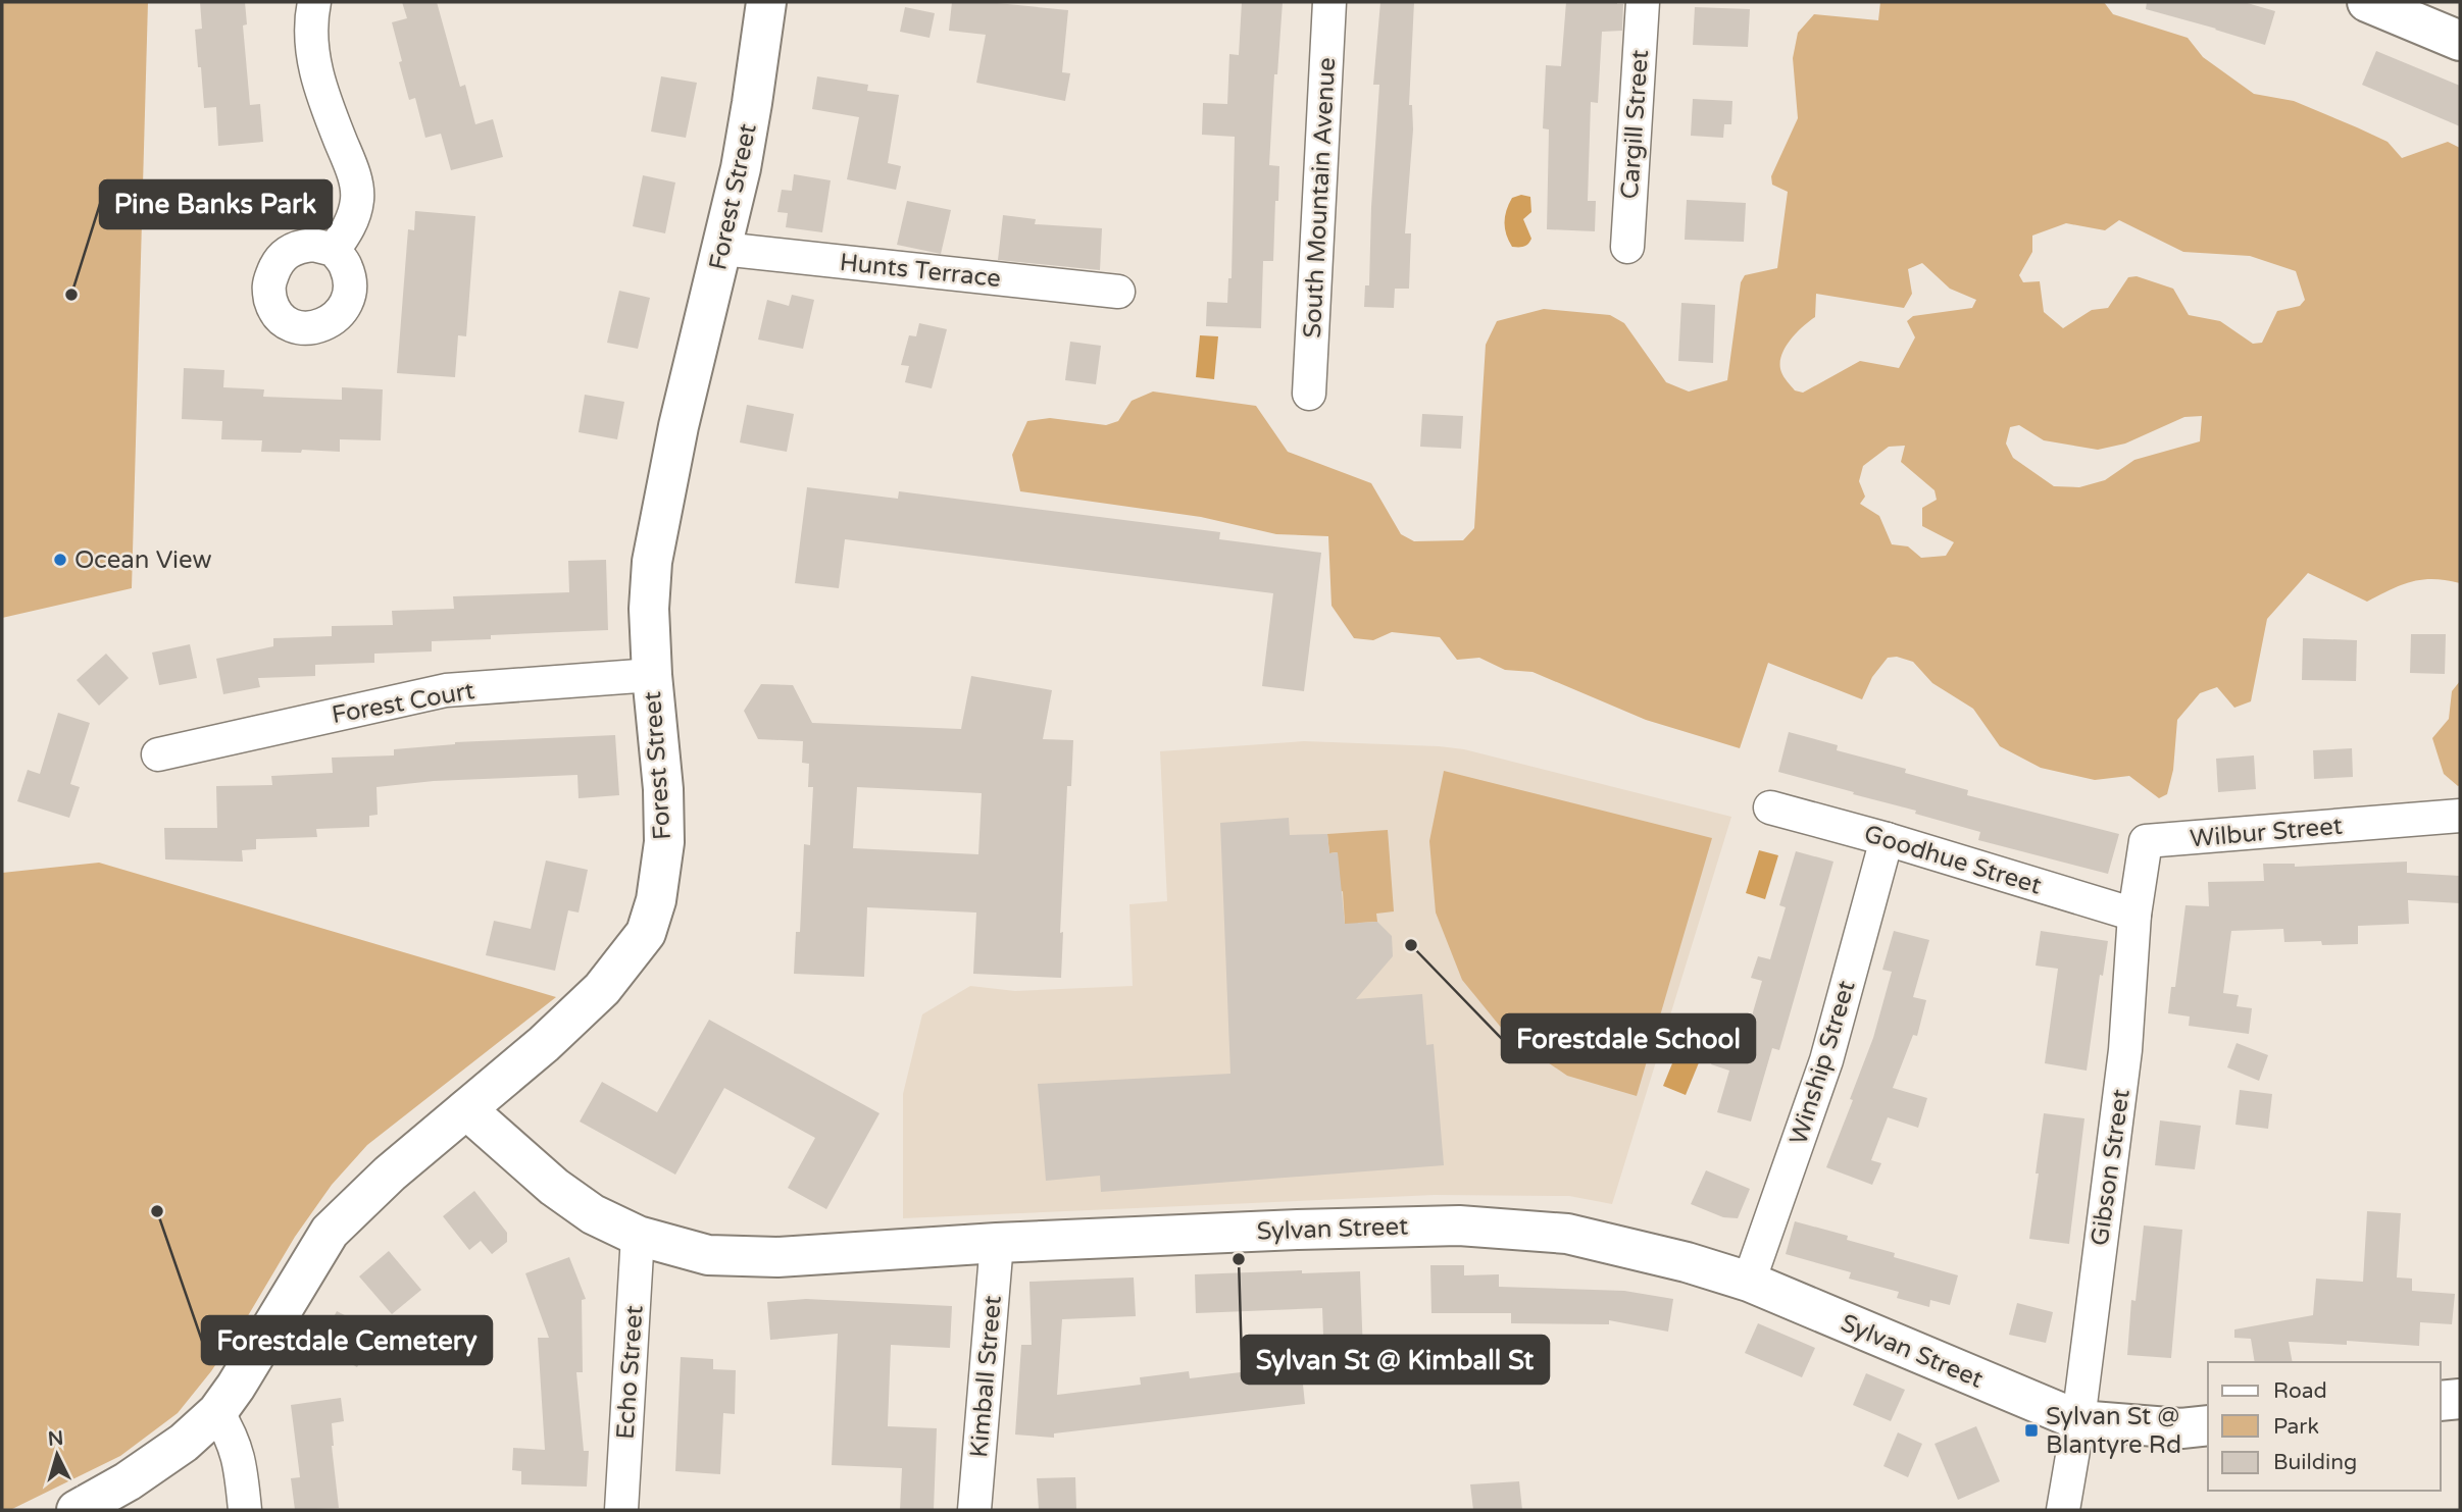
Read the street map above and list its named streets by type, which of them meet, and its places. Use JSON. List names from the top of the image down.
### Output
{
  "streets": {
    "street": [
      "Cargill Street",
      "Forest Street",
      "South Mountain Avenue",
      "Hunts Terrace",
      "Forest Court",
      "Wilbur Street",
      "Goodhue Street",
      "Winship Street",
      "Gibson Street",
      "Sylvan Street",
      "Echo Street",
      "Kimball Street"
    ]
  },
  "crossings": [
    ["Forest Street", "Hunts Terrace"],
    ["Forest Street", "Forest Court"],
    ["Forest Street", "Sylvan Street"],
    ["Wilbur Street", "Goodhue Street"],
    ["Wilbur Street", "Gibson Street"],
    ["Goodhue Street", "Winship Street"],
    ["Goodhue Street", "Gibson Street"],
    ["Winship Street", "Sylvan Street"],
    ["Gibson Street", "Sylvan Street"],
    ["Sylvan Street", "Echo Street"],
    ["Sylvan Street", "Kimball Street"]
  ],
  "places": {
    "other": [
      "Pine Banks Park",
      "Ocean View",
      "Forestdale School",
      "Forestdale Cemetery",
      "Sylvan St @ Kimball St"
    ],
    "transit": ["Sylvan St @ Blantyre Rd"]
  },
  "legend": ["Road", "Park", "Building"],
  "north": "top"
}
